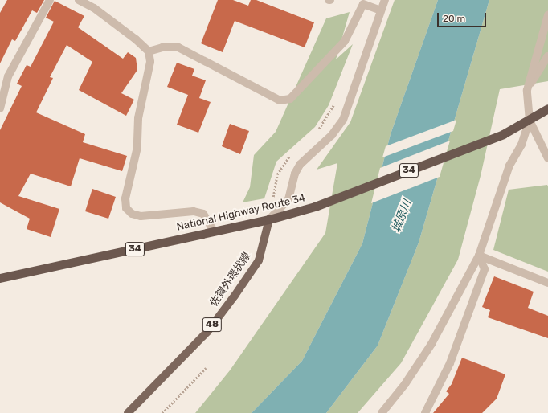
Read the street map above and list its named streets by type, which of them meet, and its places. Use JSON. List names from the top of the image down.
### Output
{
  "streets": {
    "highway": ["34", "National Highway Route 34"],
    "main road": ["佐賀外環状線", "48"]
  },
  "crossings": [
    ["National Highway Route 34", "佐賀外環状線"]
  ],
  "water": ["城原川"],
  "scale_bar": "20 m"
}
